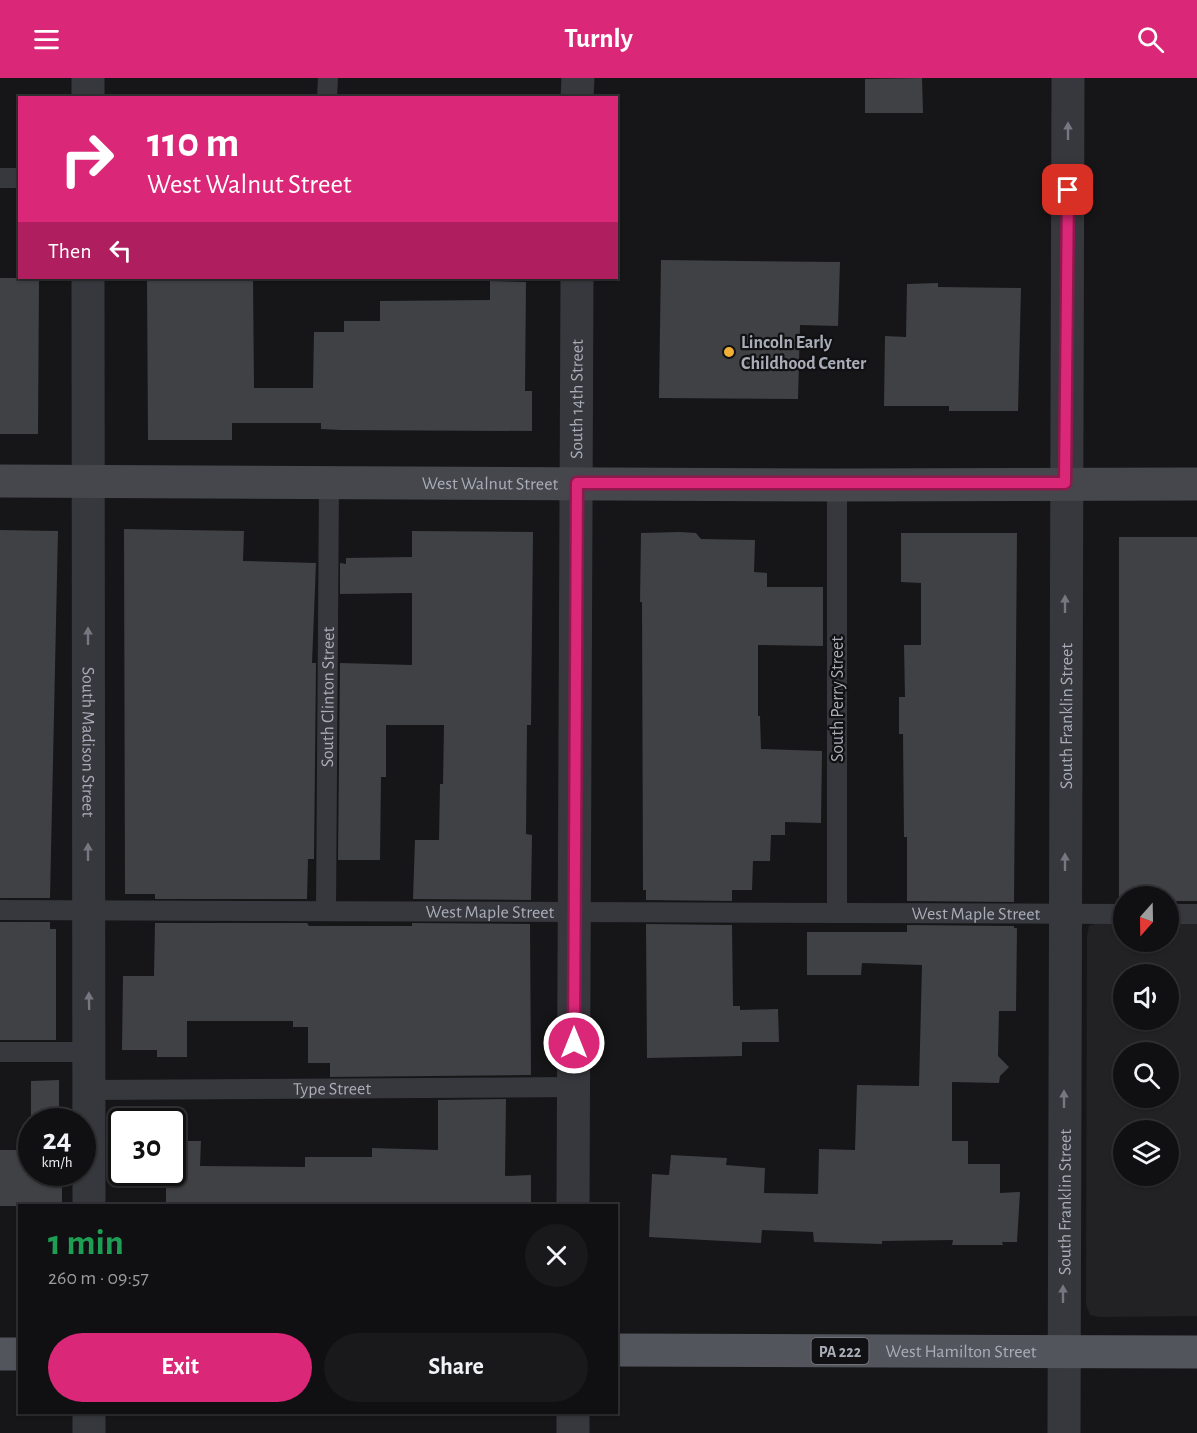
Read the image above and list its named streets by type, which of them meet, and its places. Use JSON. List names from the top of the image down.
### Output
{
  "streets": {
    "main road": ["PA 222", "West Hamilton Street"],
    "street": [
      "South 14th Street",
      "West Walnut Street",
      "South Franklin Street",
      "South Madison Street"
    ],
    "lane": [
      "South Clinton Street",
      "South Perry Street",
      "West Maple Street",
      "Type Street"
    ]
  },
  "crossings": [
    ["South 14th Street", "West Walnut Street"],
    ["South 14th Street", "West Maple Street"],
    ["South 14th Street", "Type Street"],
    ["West Walnut Street", "South Clinton Street"],
    ["West Walnut Street", "South Perry Street"],
    ["West Walnut Street", "South Franklin Street"],
    ["West Walnut Street", "South Madison Street"],
    ["South Clinton Street", "West Maple Street"],
    ["South Perry Street", "West Maple Street"],
    ["South Franklin Street", "West Maple Street"],
    ["South Franklin Street", "West Hamilton Street"],
    ["South Madison Street", "West Maple Street"],
    ["South Madison Street", "Type Street"]
  ],
  "one_way": ["South Franklin Street", "South Madison Street"],
  "places": ["Lincoln Early Childhood Center"],
  "north": "bottom",
  "page": {
    "header": "Turnly",
    "turn": ["110 m", "West Walnut Street"],
    "then": "Then",
    "speed": "24 km/h",
    "limit": "30",
    "heading": ["1 min", "260 m · 09:57"],
    "buttons": ["Exit", "Share"]
  }
}
